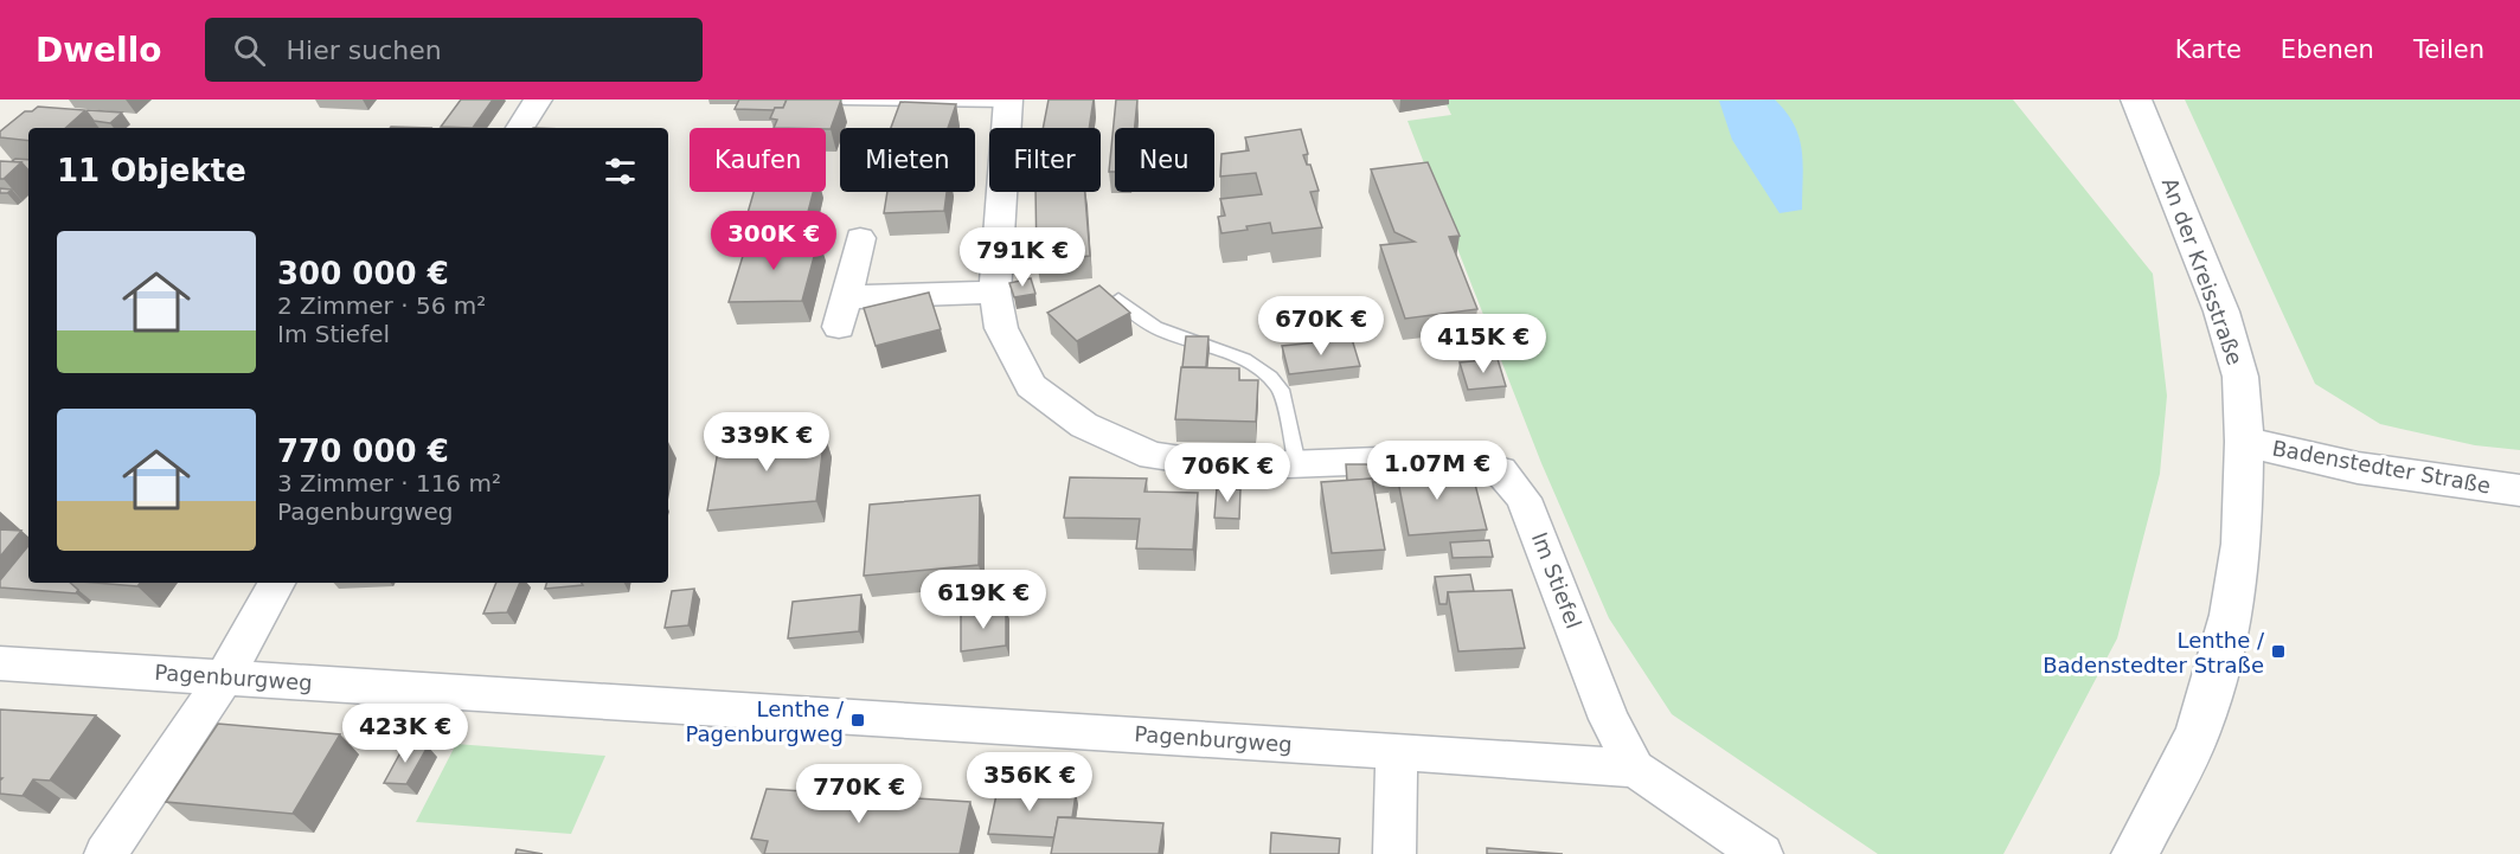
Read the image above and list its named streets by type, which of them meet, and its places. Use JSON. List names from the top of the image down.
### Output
{
  "streets": {
    "street": [
      "An der Kreisstraße",
      "Badenstedter Straße",
      "Im Stiefel",
      "Pagenburgweg"
    ]
  },
  "crossings": [
    ["An der Kreisstraße", "Badenstedter Straße"],
    ["Im Stiefel", "Pagenburgweg"]
  ],
  "places": {
    "transit": ["Lenthe / Badenstedter Straße", "Lenthe / Pagenburgweg"]
  },
  "page": {
    "header": "Dwello",
    "search": "Hier suchen",
    "nav": ["Karte", "Ebenen", "Teilen"],
    "chip": [
      "Kaufen",
      "Mieten",
      "Filter",
      "Neu"
    ],
    "heading": "11 Objekte",
    "price": [
      "300K €",
      "791K €",
      "670K €",
      "415K €",
      "339K €",
      "1.07M €",
      "706K €",
      "619K €",
      "423K €",
      "356K €",
      "770K €"
    ],
    "list": [
      {
        "name": "300 000 €",
        "note": "2 Zimmer · 56 m² · Im Stiefel"
      },
      {
        "name": "770 000 €",
        "note": "3 Zimmer · 116 m² · Pagenburgweg"
      }
    ]
  }
}
